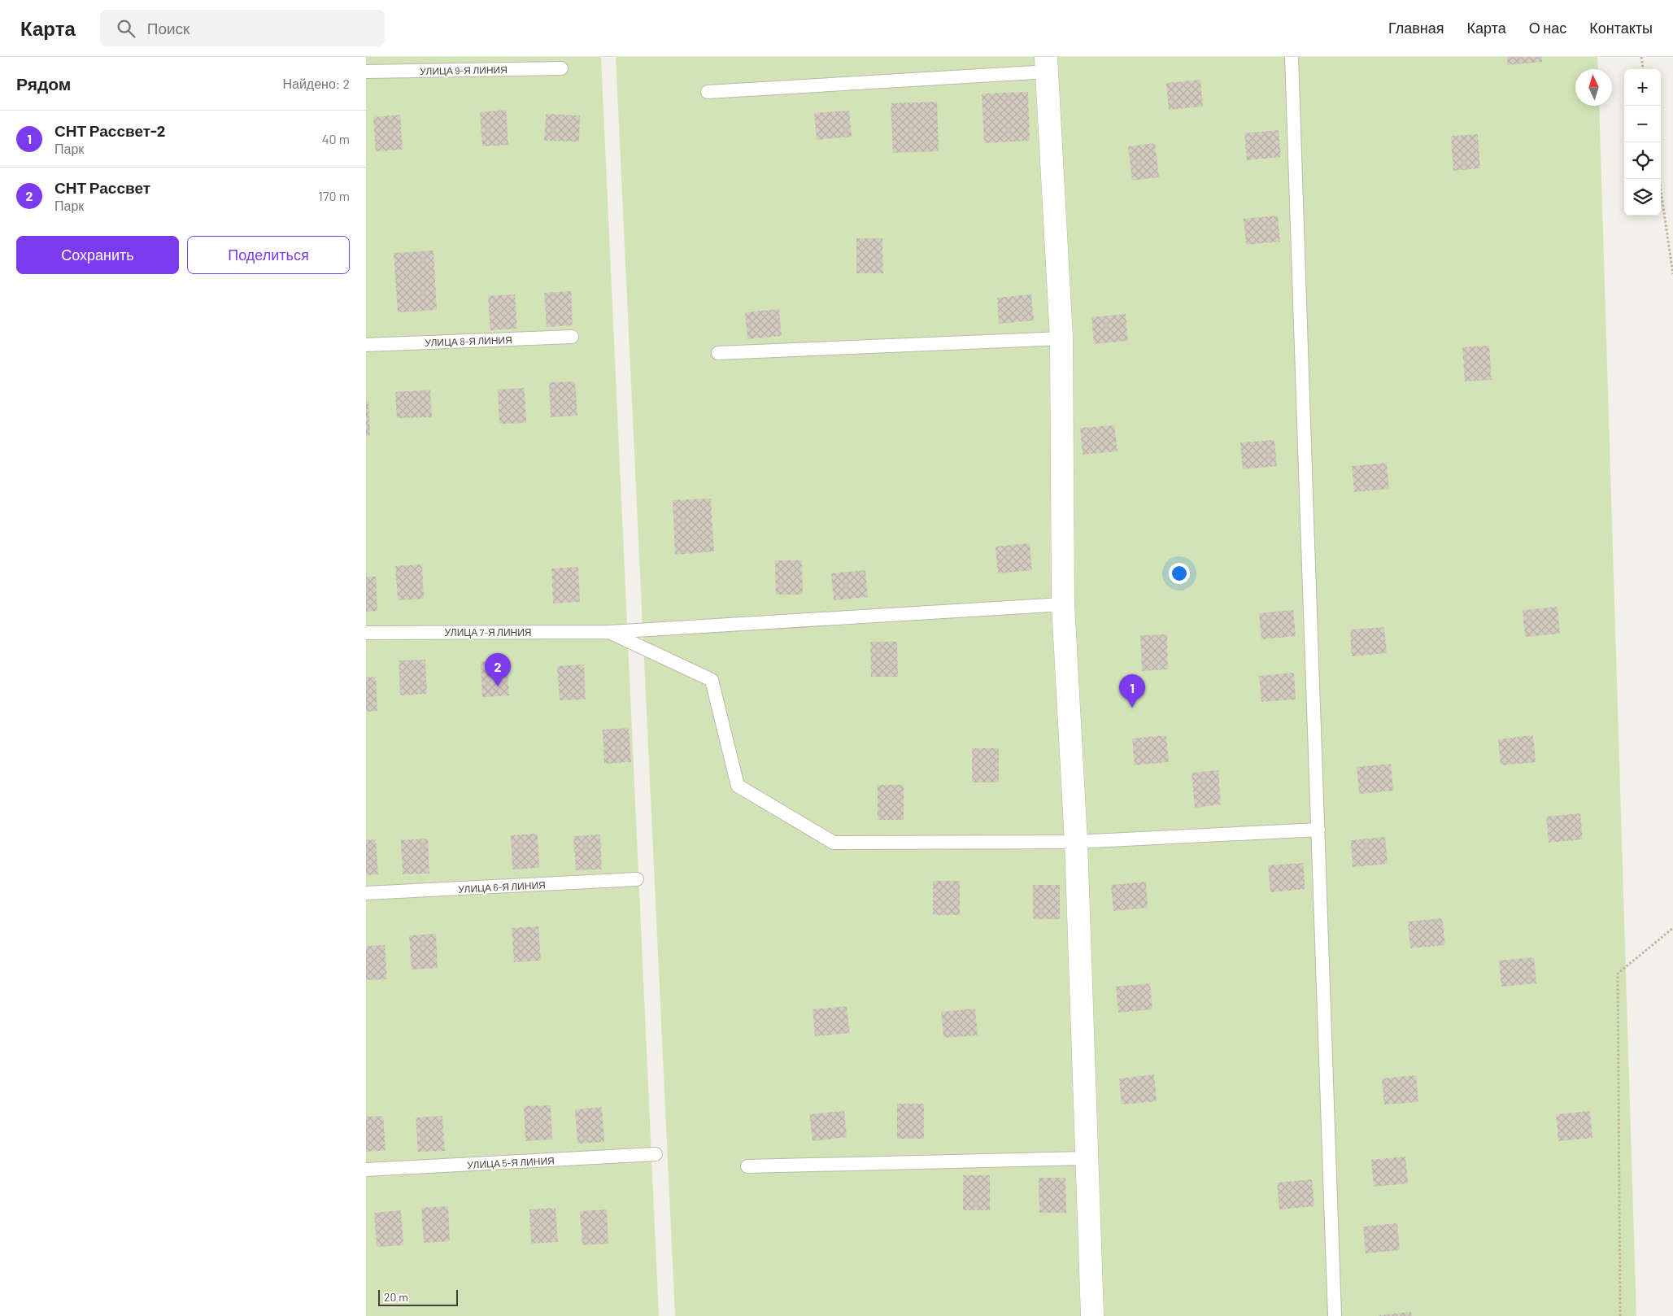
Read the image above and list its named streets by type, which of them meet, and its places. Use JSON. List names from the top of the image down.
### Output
{
  "streets": {
    "lane": [
      "УЛИЦА 9-Я ЛИНИЯ",
      "УЛИЦА 8-Я ЛИНИЯ",
      "УЛИЦА 7-Я ЛИНИЯ",
      "УЛИЦА 6-Я ЛИНИЯ",
      "УЛИЦА 5-Я ЛИНИЯ"
    ]
  },
  "scale_bar": "20 m",
  "north": "top",
  "page": {
    "header": "Карта",
    "search": "Поиск",
    "nav": [
      "Главная",
      "Карта",
      "О нас",
      "Контакты"
    ],
    "heading": ["Рядом", "Найдено: 2"],
    "map_buttons": ["+", "−"],
    "list": [
      {
        "mark": "1",
        "name": "СНТ Рассвет-2",
        "note": "Парк",
        "value": "40 m"
      },
      {
        "mark": "2",
        "name": "СНТ Рассвет",
        "note": "Парк",
        "value": "170 m"
      }
    ],
    "buttons": ["Сохранить", "Поделиться"],
    "pins": ["2", "1"],
    "scale": "20 m"
  }
}
